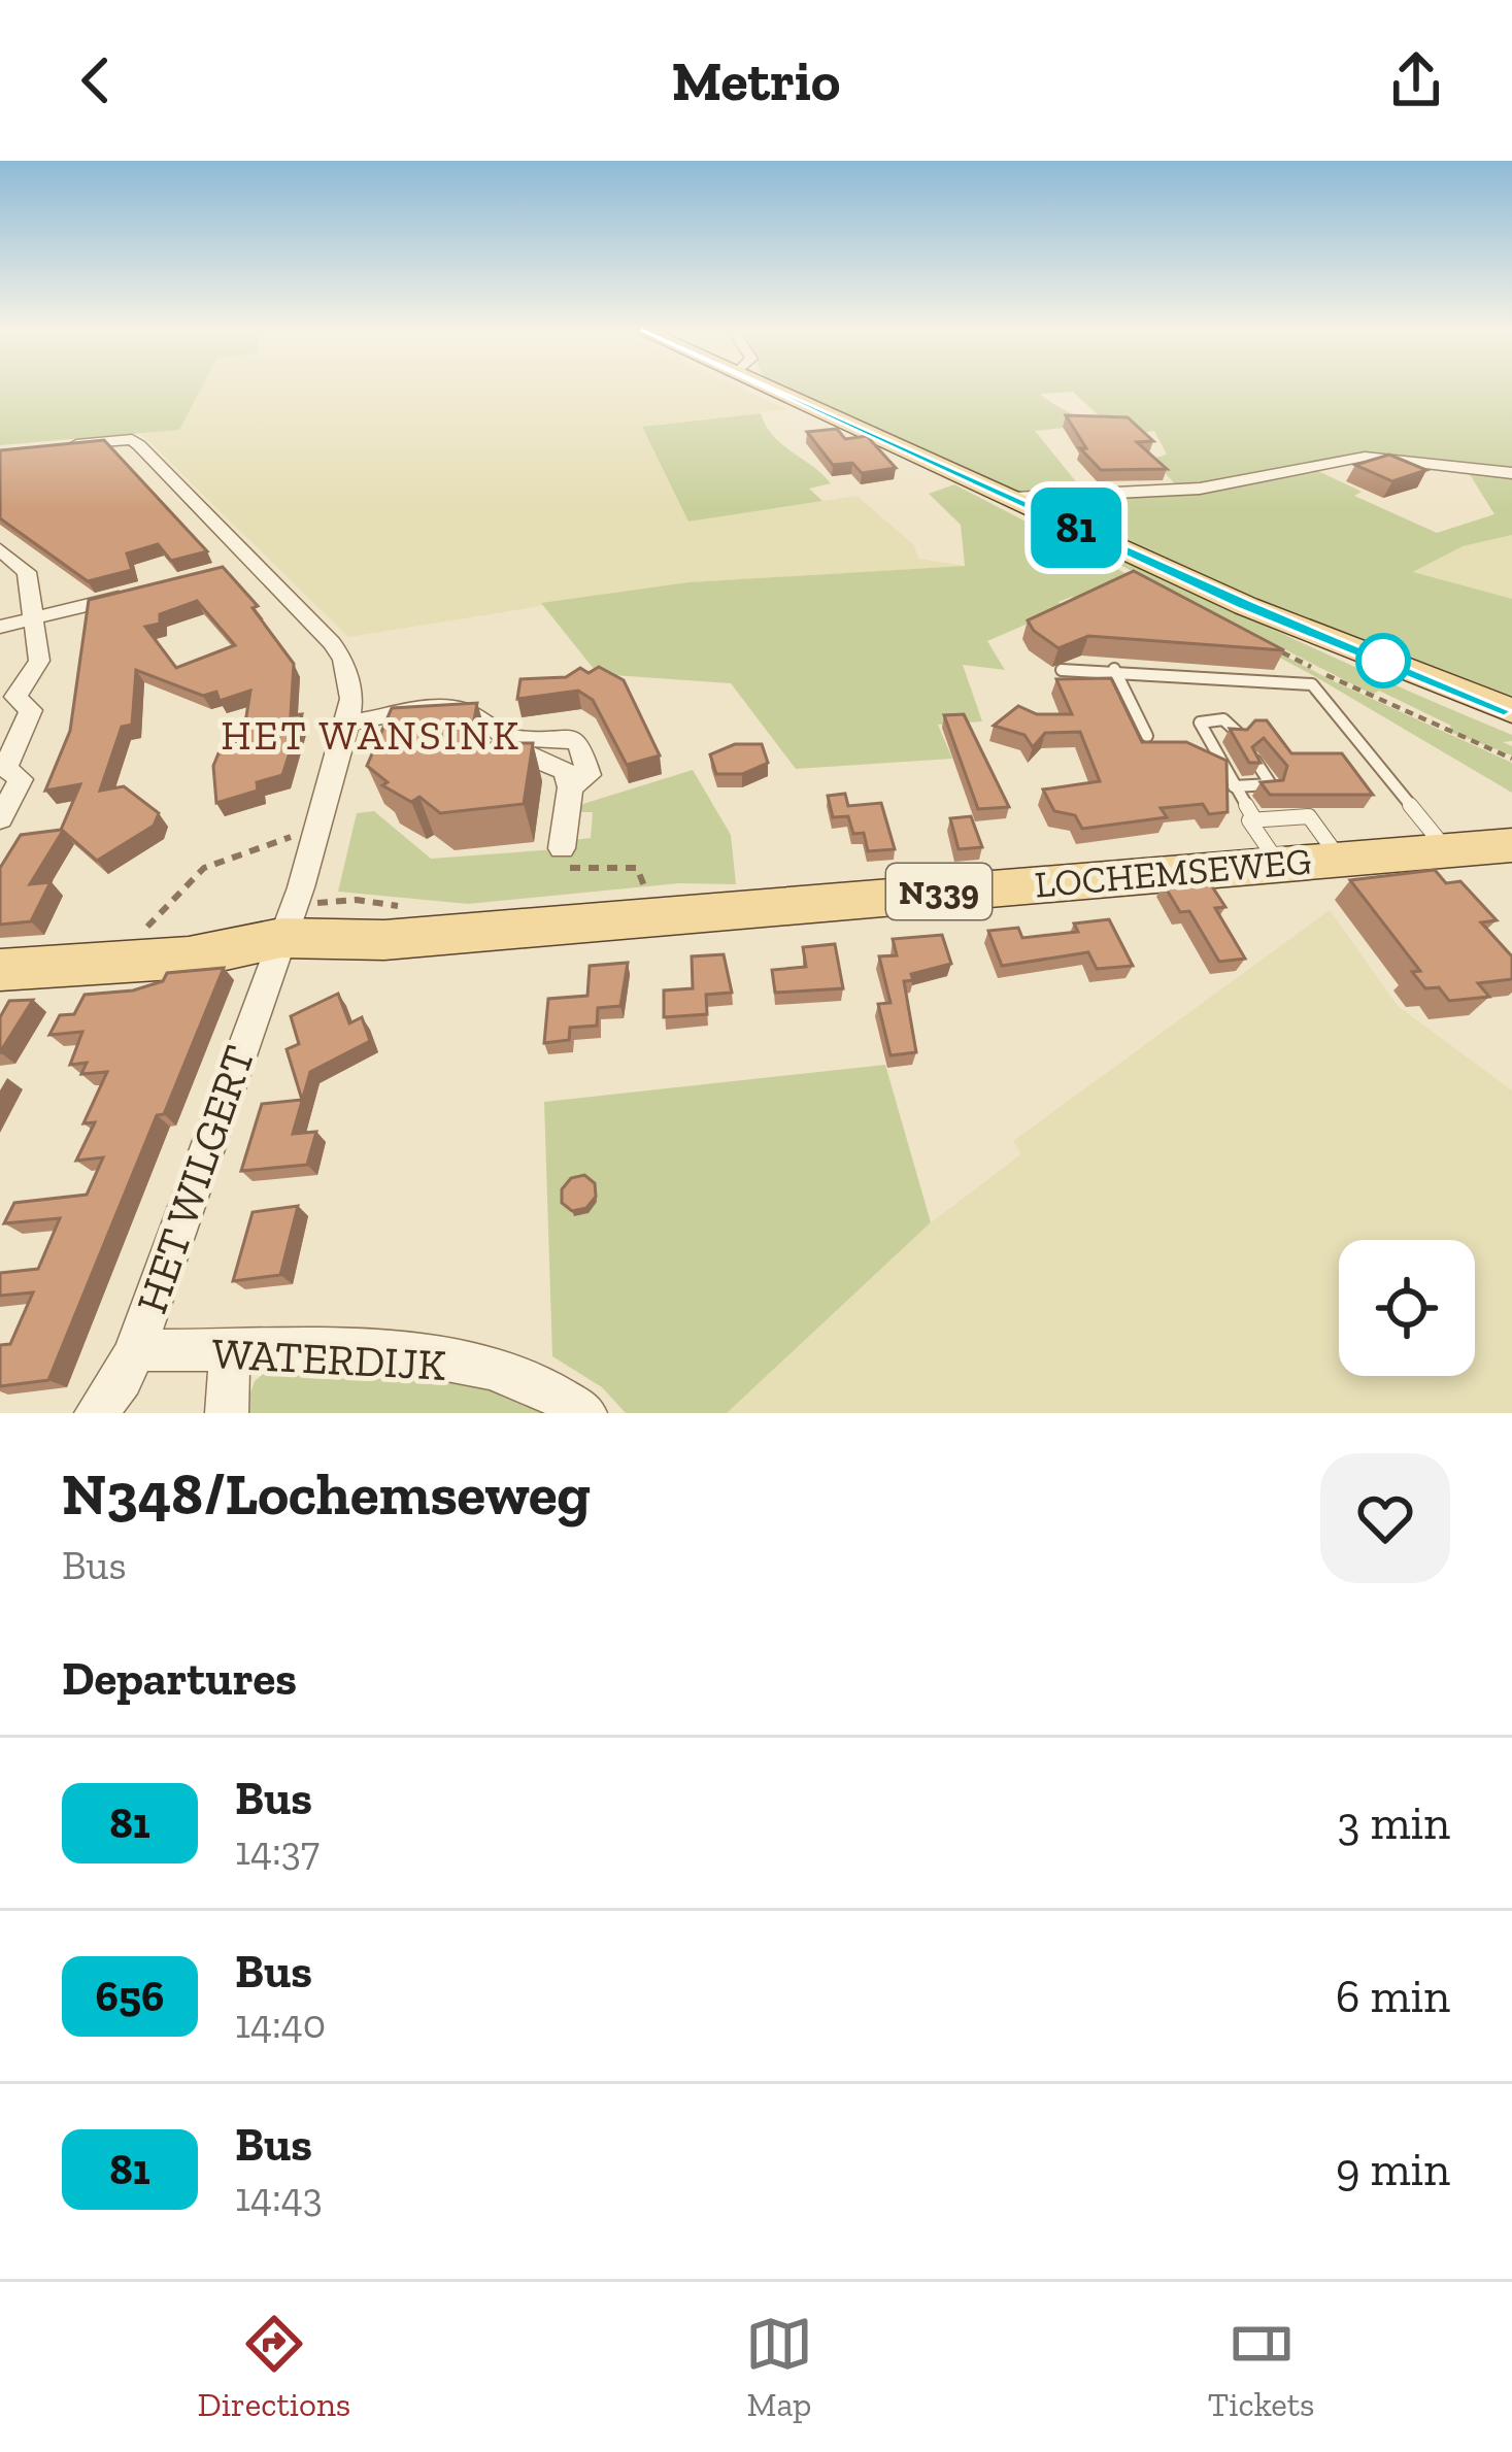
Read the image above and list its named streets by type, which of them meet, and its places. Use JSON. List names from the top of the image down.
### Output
{
  "streets": {
    "main road": ["LOCHEMSEWEG", "N339"],
    "street": ["HET WILGERT", "WATERDIJK"]
  },
  "crossings": [
    ["LOCHEMSEWEG", "HET WILGERT"],
    ["HET WILGERT", "WATERDIJK"]
  ],
  "districts": ["HET WANSINK"],
  "lines": ["bus line 81"],
  "page": {
    "header": "Metrio",
    "on_map": "81",
    "heading": [
      ["N348/Lochemseweg", "Bus"],
      "Departures"
    ],
    "list": [
      {
        "mark": "81",
        "name": "Bus",
        "note": "14:37",
        "value": "3 min"
      },
      {
        "mark": "656",
        "name": "Bus",
        "note": "14:40",
        "value": "6 min"
      },
      {
        "mark": "81",
        "name": "Bus",
        "note": "14:43",
        "value": "9 min"
      }
    ],
    "tabs": ["Directions", "Map", "Tickets"]
  }
}
